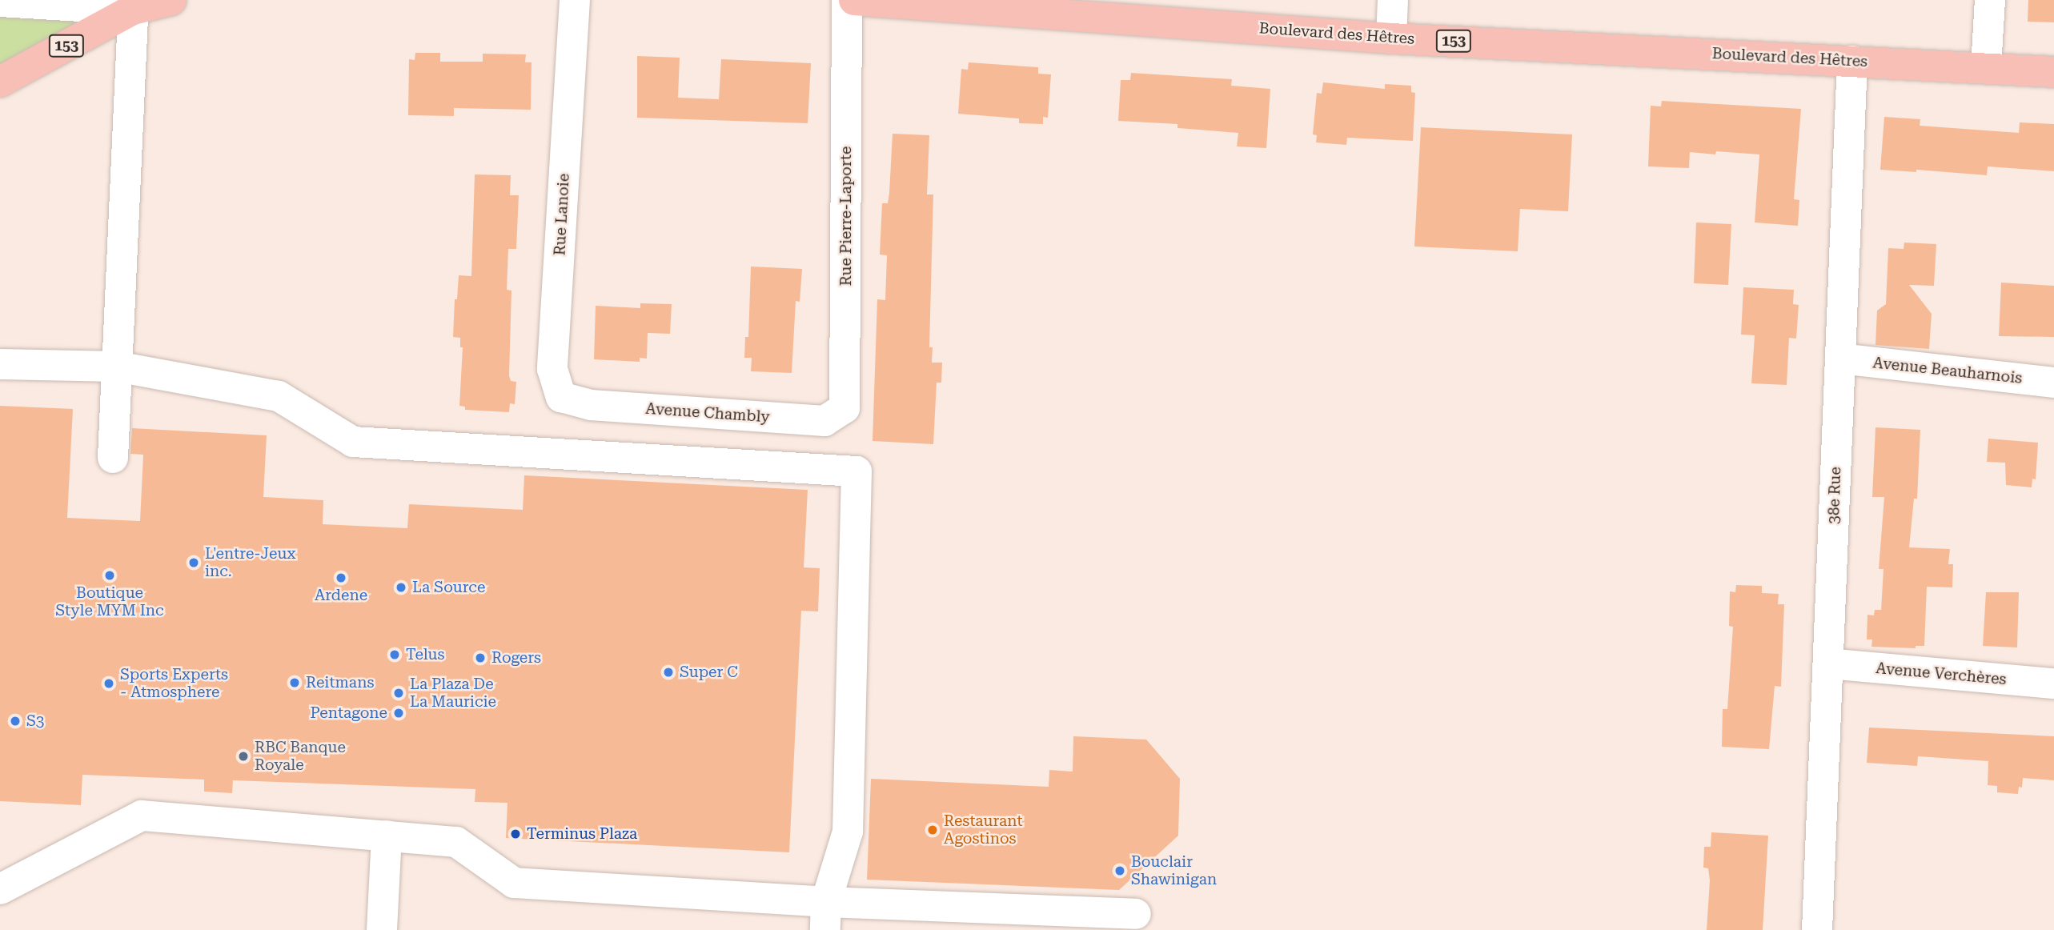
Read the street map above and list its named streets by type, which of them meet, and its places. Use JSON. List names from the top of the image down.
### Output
{
  "streets": {
    "main road": ["Boulevard des Hêtres", "153"],
    "street": [
      "Rue Lanoie",
      "Rue Pierre-Laporte",
      "Avenue Beauharnois",
      "Avenue Chambly",
      "38e Rue",
      "Avenue Verchères"
    ]
  },
  "crossings": [
    ["Boulevard des Hêtres", "38e Rue"],
    ["Rue Lanoie", "Avenue Chambly"],
    ["Rue Pierre-Laporte", "Avenue Chambly"],
    ["Avenue Beauharnois", "38e Rue"],
    ["38e Rue", "Avenue Verchères"]
  ],
  "places": [
    "L'entre-Jeux inc.",
    "Boutique Style MYM Inc",
    "Ardene",
    "La Source",
    "Telus",
    "Rogers",
    "Super C",
    "Reitmans",
    "Sports Experts - Atmosphere",
    "La Plaza De La Mauricie",
    "Pentagone",
    "S3",
    "RBC Banque Royale",
    "Restaurant Agostinos",
    "Terminus Plaza",
    "Bouclair Shawinigan"
  ]
}
